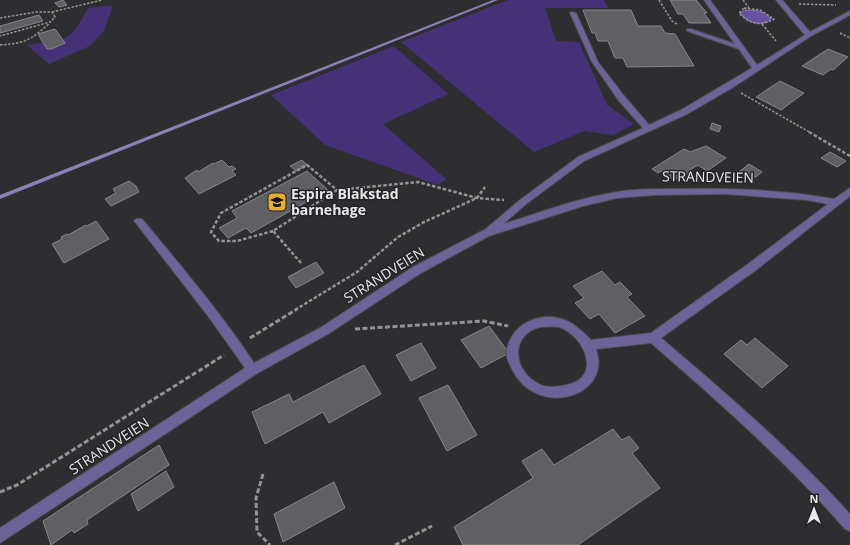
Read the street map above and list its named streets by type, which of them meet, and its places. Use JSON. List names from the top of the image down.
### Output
{
  "streets": {
    "street": ["STRANDVEIEN"]
  },
  "places": {
    "school or university": ["Espira Blakstad barnehage"]
  },
  "north": "top"
}
